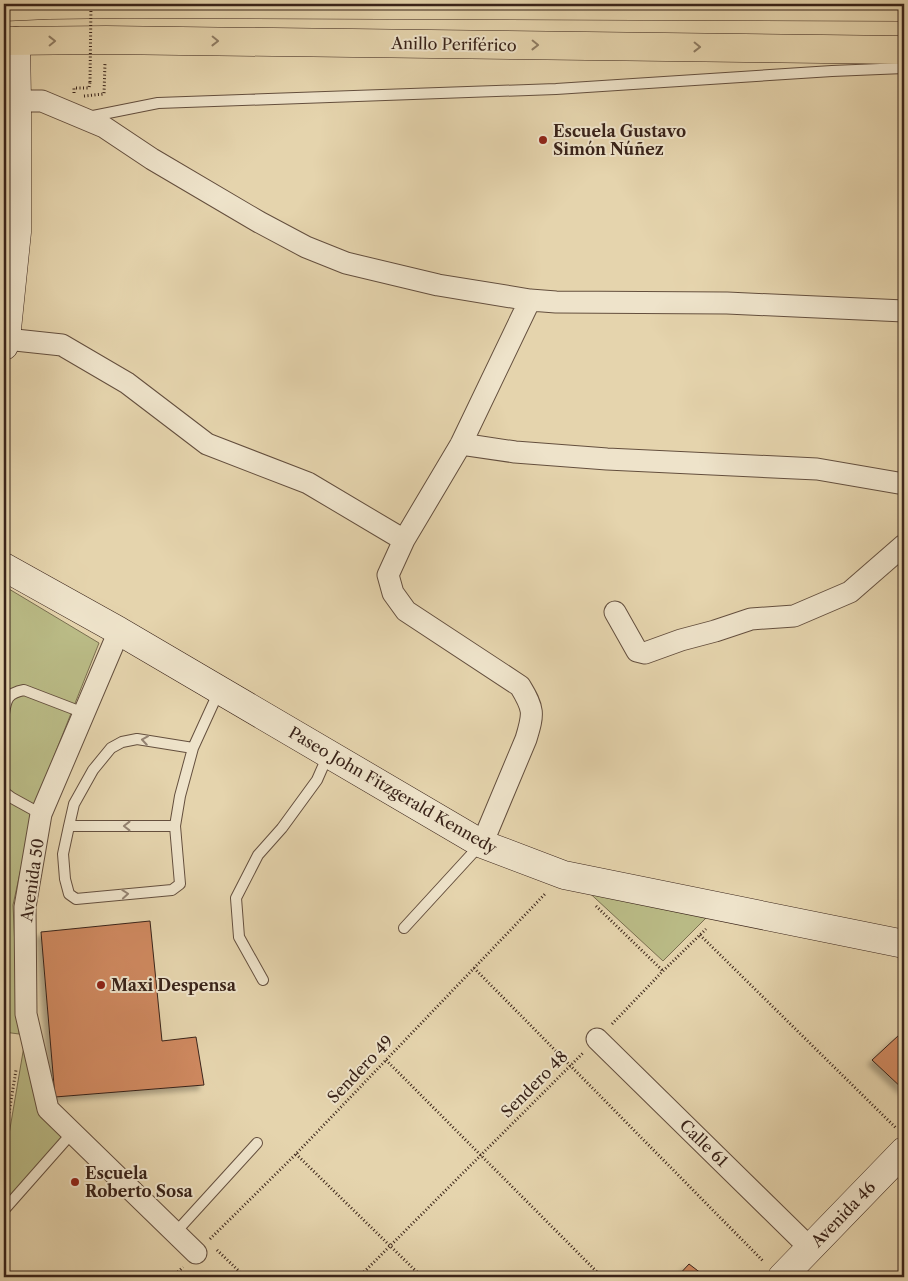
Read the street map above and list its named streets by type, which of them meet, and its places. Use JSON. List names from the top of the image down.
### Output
{
  "streets": {
    "highway": ["Anillo Periférico"],
    "street": [
      "Paseo John Fitzgerald Kennedy",
      "Avenida 50",
      "Calle 61",
      "Avenida 46"
    ],
    "path": ["Sendero 49", "Sendero 48"]
  },
  "crossings": [
    ["Paseo John Fitzgerald Kennedy", "Avenida 50"],
    ["Paseo John Fitzgerald Kennedy", "Sendero 49"],
    ["Paseo John Fitzgerald Kennedy", "Sendero 48"],
    ["Avenida 50", "Sendero 49"],
    ["Sendero 48", "Calle 61"],
    ["Calle 61", "Avenida 46"]
  ],
  "places": ["Escuela Gustavo Simón Núñez", "Maxi Despensa", "Escuela Roberto Sosa"]
}
